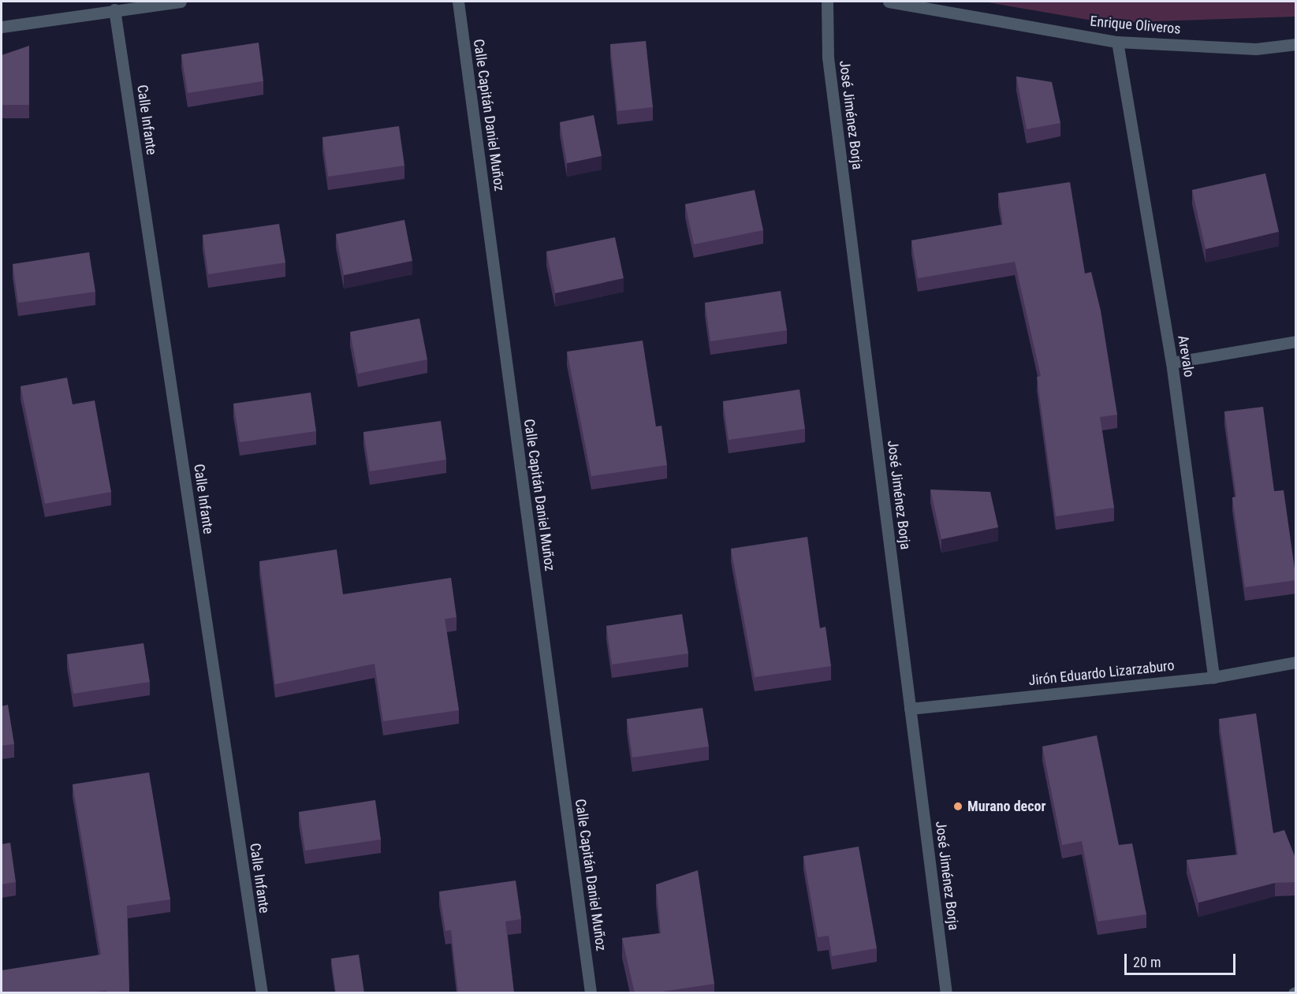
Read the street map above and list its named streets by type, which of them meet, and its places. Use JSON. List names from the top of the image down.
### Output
{
  "streets": {
    "street": [
      "Enrique Oliveros",
      "Calle Capitán Daniel Muñoz",
      "José Jiménez Borja",
      "Calle Infante",
      "Arevalo",
      "Jirón Eduardo Lizarzaburo"
    ]
  },
  "crossings": [
    ["Enrique Oliveros", "Arevalo"],
    ["José Jiménez Borja", "Jirón Eduardo Lizarzaburo"],
    ["Arevalo", "Jirón Eduardo Lizarzaburo"]
  ],
  "places": ["Murano decor"],
  "scale_bar": "20 m"
}
